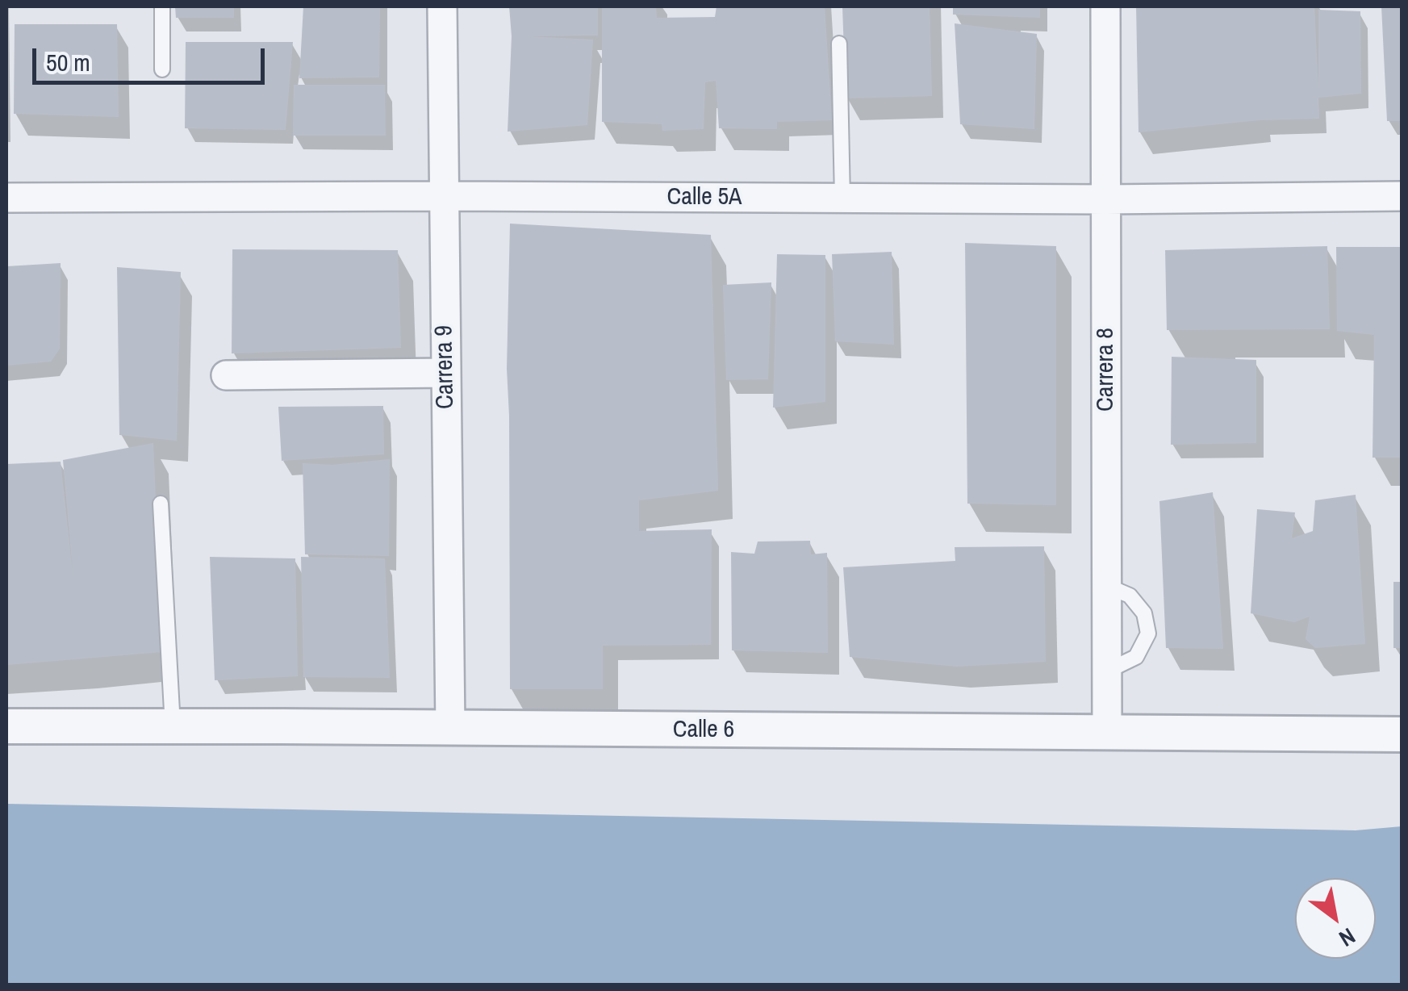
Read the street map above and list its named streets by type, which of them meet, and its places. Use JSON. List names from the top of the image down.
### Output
{
  "streets": {
    "street": [
      "Calle 5A",
      "Carrera 9",
      "Carrera 8",
      "Calle 6"
    ]
  },
  "crossings": [
    ["Calle 5A", "Carrera 9"],
    ["Calle 5A", "Carrera 8"],
    ["Carrera 9", "Calle 6"],
    ["Carrera 8", "Calle 6"]
  ],
  "scale_bar": "50 m",
  "north": "bottom right"
}
